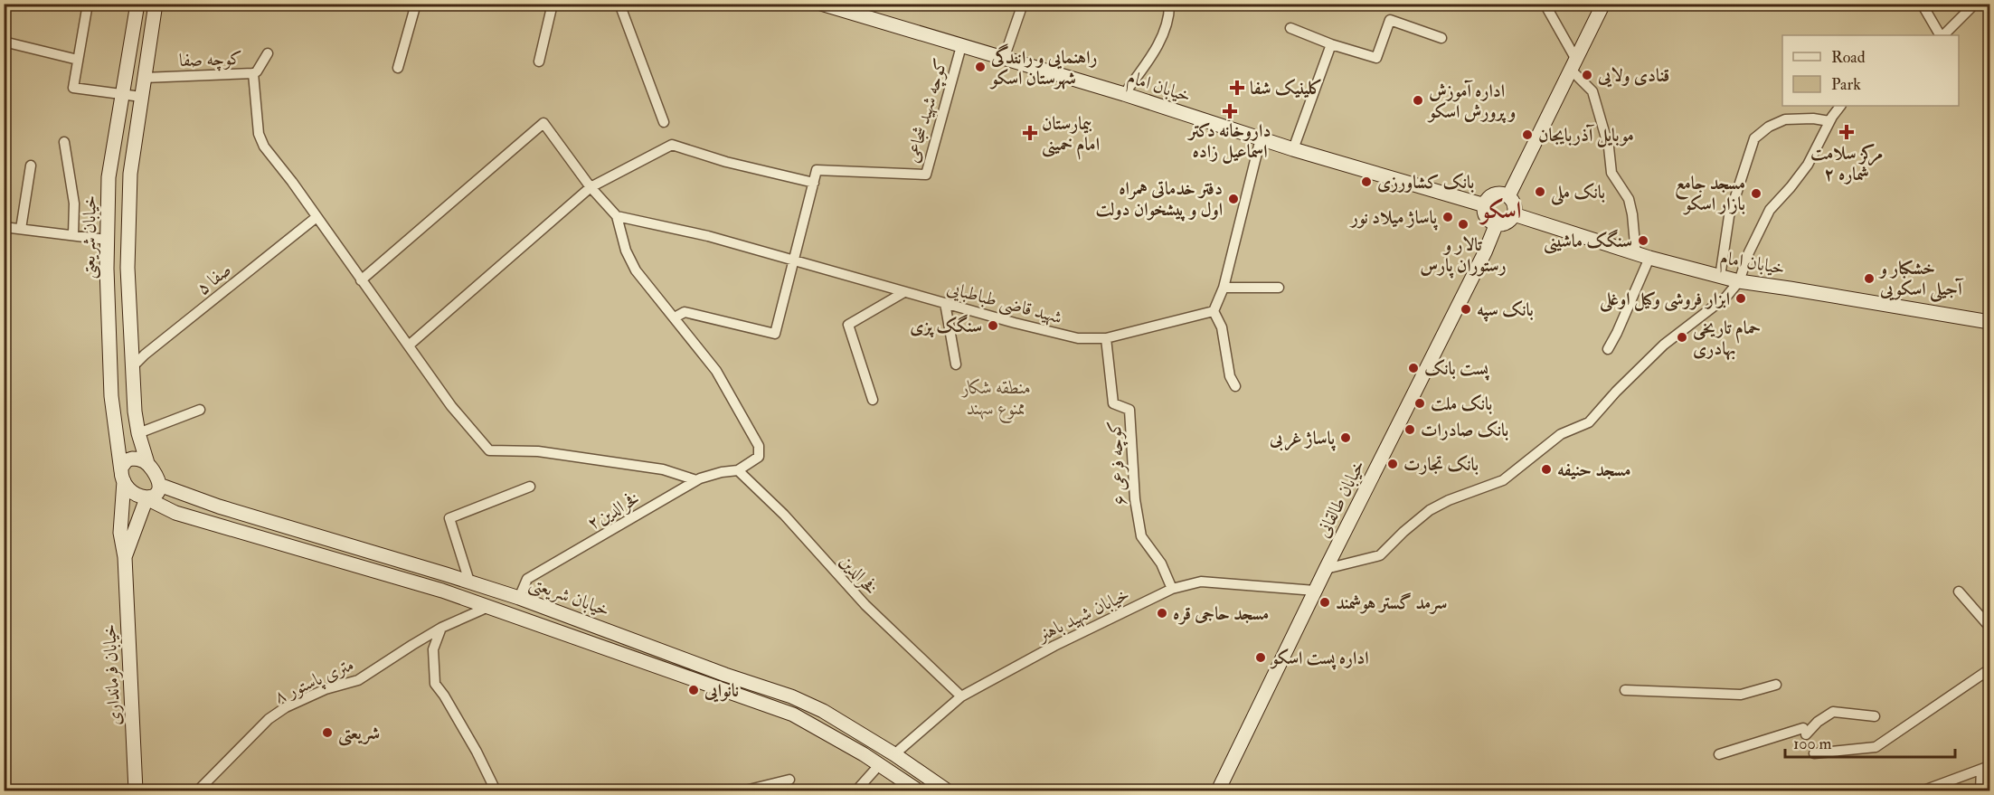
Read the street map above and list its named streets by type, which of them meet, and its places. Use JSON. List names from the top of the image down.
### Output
{
  "streets": {
    "main road": [
      "خیابان امام",
      "خیابان شریعتی",
      "خیابان طالقانی",
      "خیابان فرمانداری"
    ],
    "street": [
      "کوچه صفا",
      "کوچه شهید شجاعی",
      "صفا ۵",
      "شهید قاضی طباطبایی",
      "کوچه فرعی ۶",
      "فخرالدین۲",
      "فخرالدین",
      "خیابان شهید باهنر",
      "۸ متری پاستور"
    ]
  },
  "crossings": [
    ["خیابان امام", "کوچه شهید شجاعی"],
    ["خیابان امام", "خیابان طالقانی"],
    ["خیابان شریعتی", "فخرالدین۲"],
    ["خیابان شریعتی", "خیابان شهید باهنر"],
    ["خیابان شریعتی", "خیابان فرمانداری"],
    ["خیابان شریعتی", "۸ متری پاستور"],
    ["شهید قاضی طباطبایی", "کوچه فرعی ۶"],
    ["کوچه فرعی ۶", "خیابان شهید باهنر"],
    ["خیابان طالقانی", "خیابان شهید باهنر"],
    ["فخرالدین۲", "فخرالدین"],
    ["فخرالدین", "خیابان شهید باهنر"]
  ],
  "districts": ["اسکو"],
  "parks": ["منطقه شکار ممنوع سهند"],
  "places": {
    "other": [
      "راهنمایی و رانندگی شهرستان اسکو",
      "قنادی ولایی",
      "اداره آموزش و پرورش اسکو",
      "موبایل آذربایجان",
      "بانک کشاورزی",
      "بانک ملی",
      "مسجد جامع بازار اسکو",
      "دفتر خدماتی همراه اول و پیشخوان دولت",
      "پاساژ میلاد نور",
      "تالار و رستوران پارس",
      "سنگک ماشینی",
      "خشکبار و آجیلی اسکویی",
      "ابزار فروشی وکیل اوغلی",
      "بانک سپه",
      "سنگک پزی",
      "حمام تاریخی بهادری",
      "پست بانک",
      "بانک ملت",
      "بانک صادرات",
      "پاساژ غربی",
      "بانک تجارت",
      "مسجد حنیفه",
      "سرمد گستر هوشمند",
      "مسجد حاجی قره",
      "اداره پست اسکو",
      "نانوایی",
      "شریعتی"
    ],
    "health": [
      "کلینیک شفا",
      "داروخانه دکتر اسماعیل زاده",
      "مرکز سلامت شماره ۲",
      "بیمارستان امام خمینی"
    ]
  },
  "legend": ["Road", "Park"],
  "scale_bar": "100 m"
}
